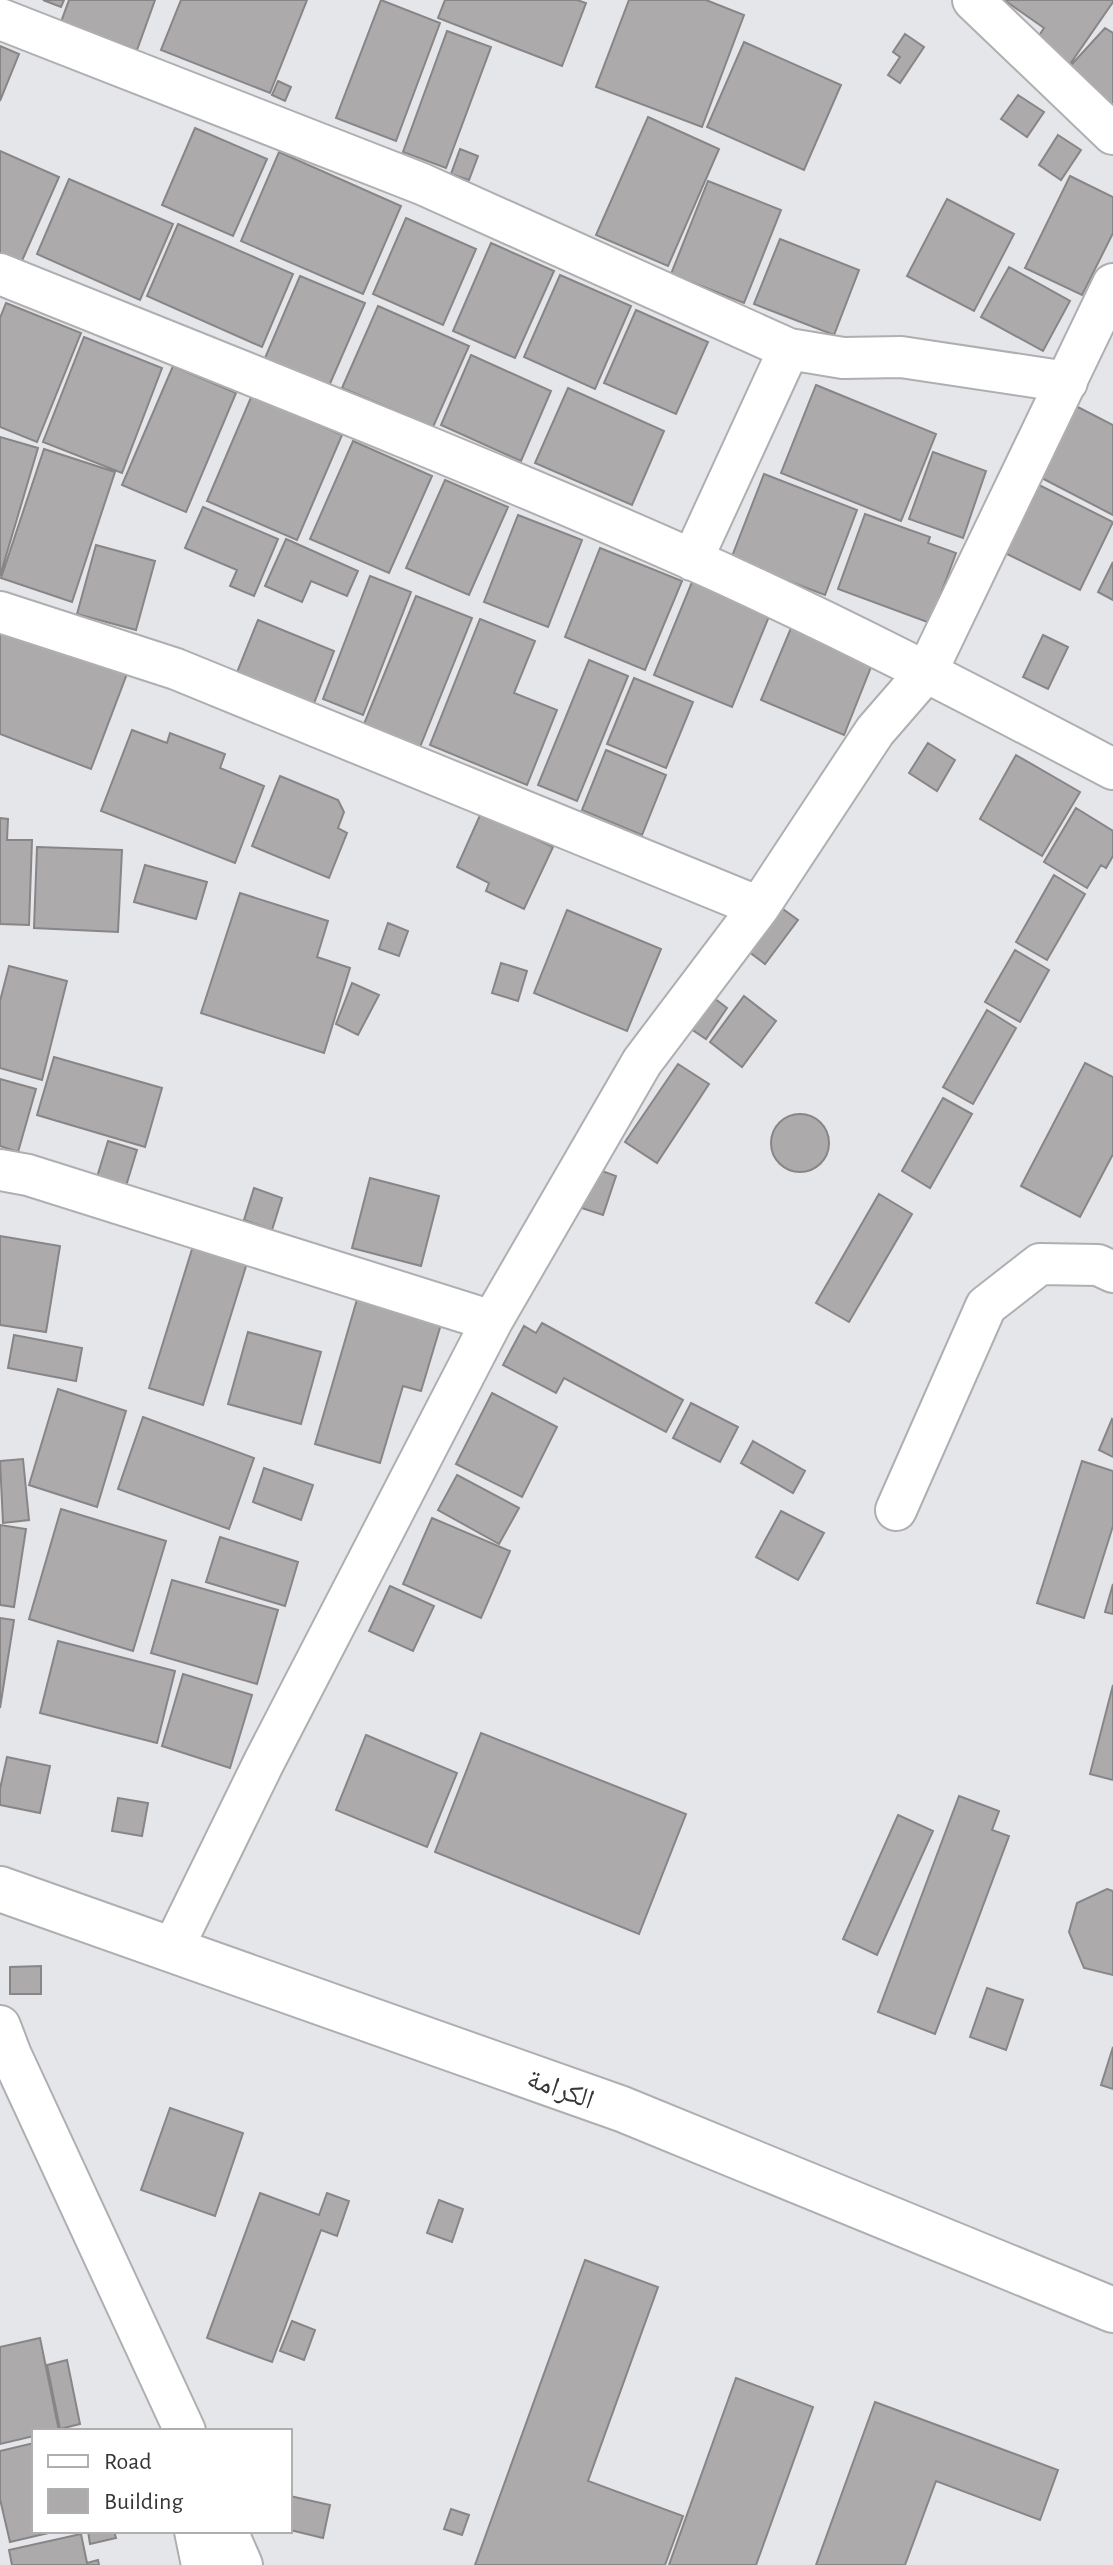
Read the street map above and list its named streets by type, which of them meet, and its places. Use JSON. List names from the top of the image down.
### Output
{
  "streets": {
    "main road": ["الكرامة"]
  },
  "legend": ["Road", "Building"]
}
